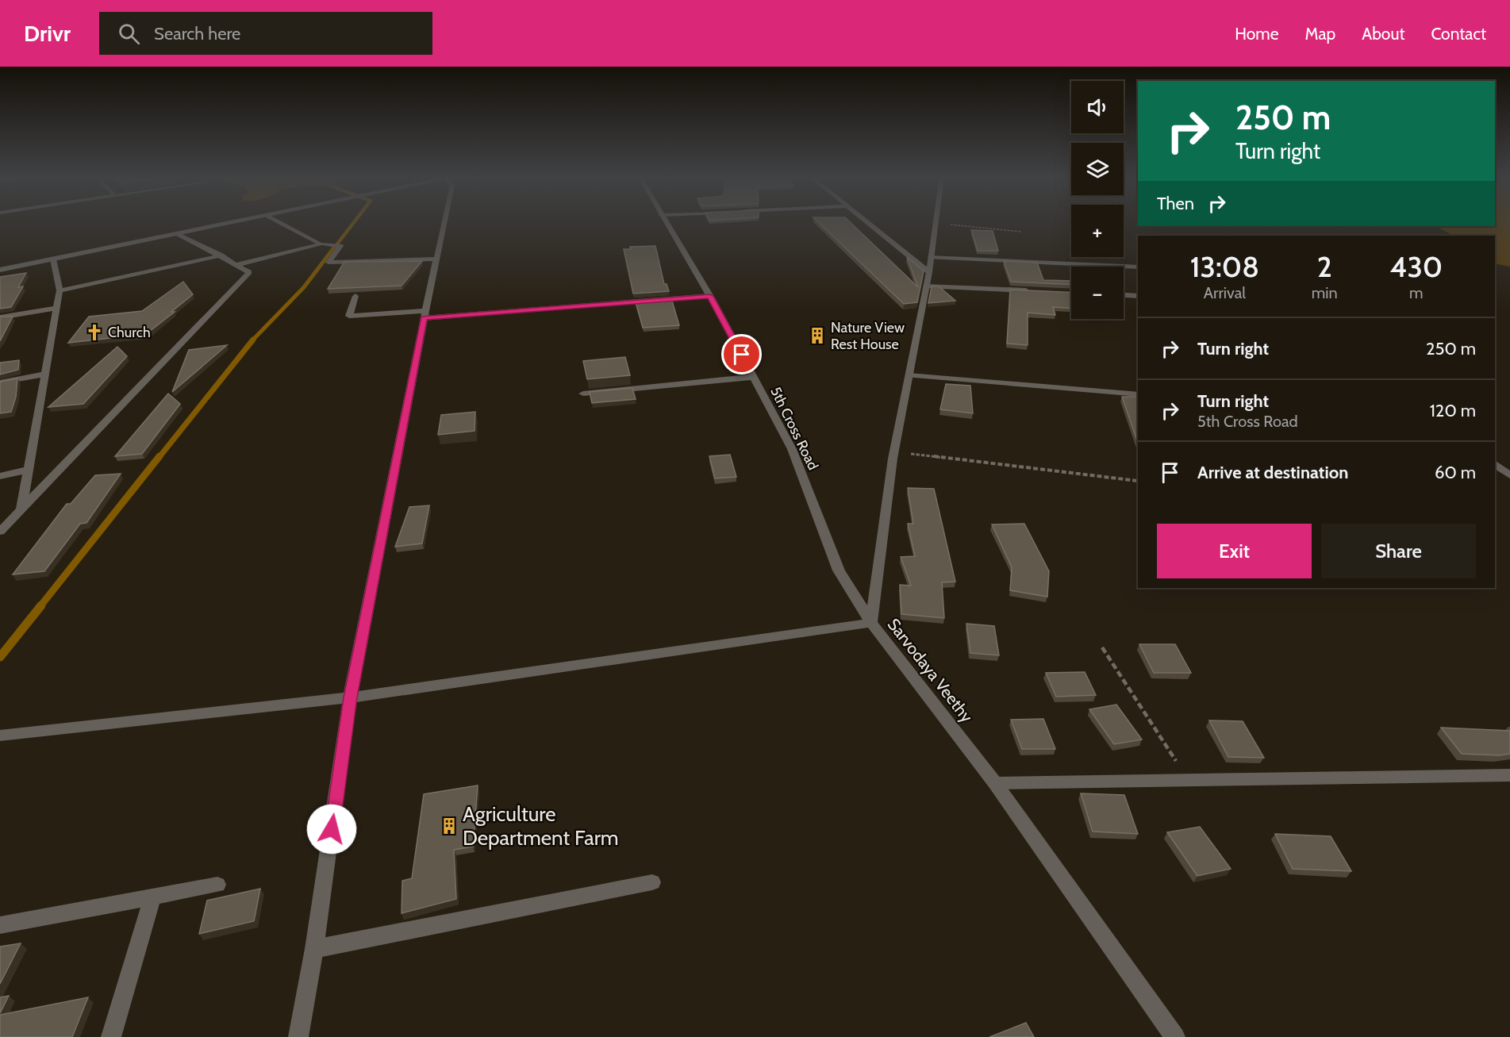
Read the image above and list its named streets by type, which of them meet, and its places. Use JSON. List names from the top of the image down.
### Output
{
  "streets": {
    "street": ["5th Cross Road", "Sarvodaya Veethy"]
  },
  "crossings": [
    ["5th Cross Road", "Sarvodaya Veethy"]
  ],
  "places": {
    "church": ["Church"],
    "building": ["Nature View Rest House", "Agriculture Department Farm"]
  },
  "page": {
    "header": "Drivr",
    "search": "Search here",
    "nav": [
      "Home",
      "Map",
      "About",
      "Contact"
    ],
    "map_buttons": ["+", "−"],
    "turn": ["250 m", "Turn right"],
    "then": "Then",
    "eta": [
      "13:08",
      "Arrival",
      "2",
      "min",
      "430",
      "m"
    ],
    "list": [
      {
        "name": "Turn right",
        "value": "250 m"
      },
      {
        "name": "Turn right",
        "note": "5th Cross Road",
        "value": "120 m"
      },
      {
        "name": "Arrive at destination",
        "value": "60 m"
      }
    ],
    "buttons": ["Exit", "Share"]
  }
}
